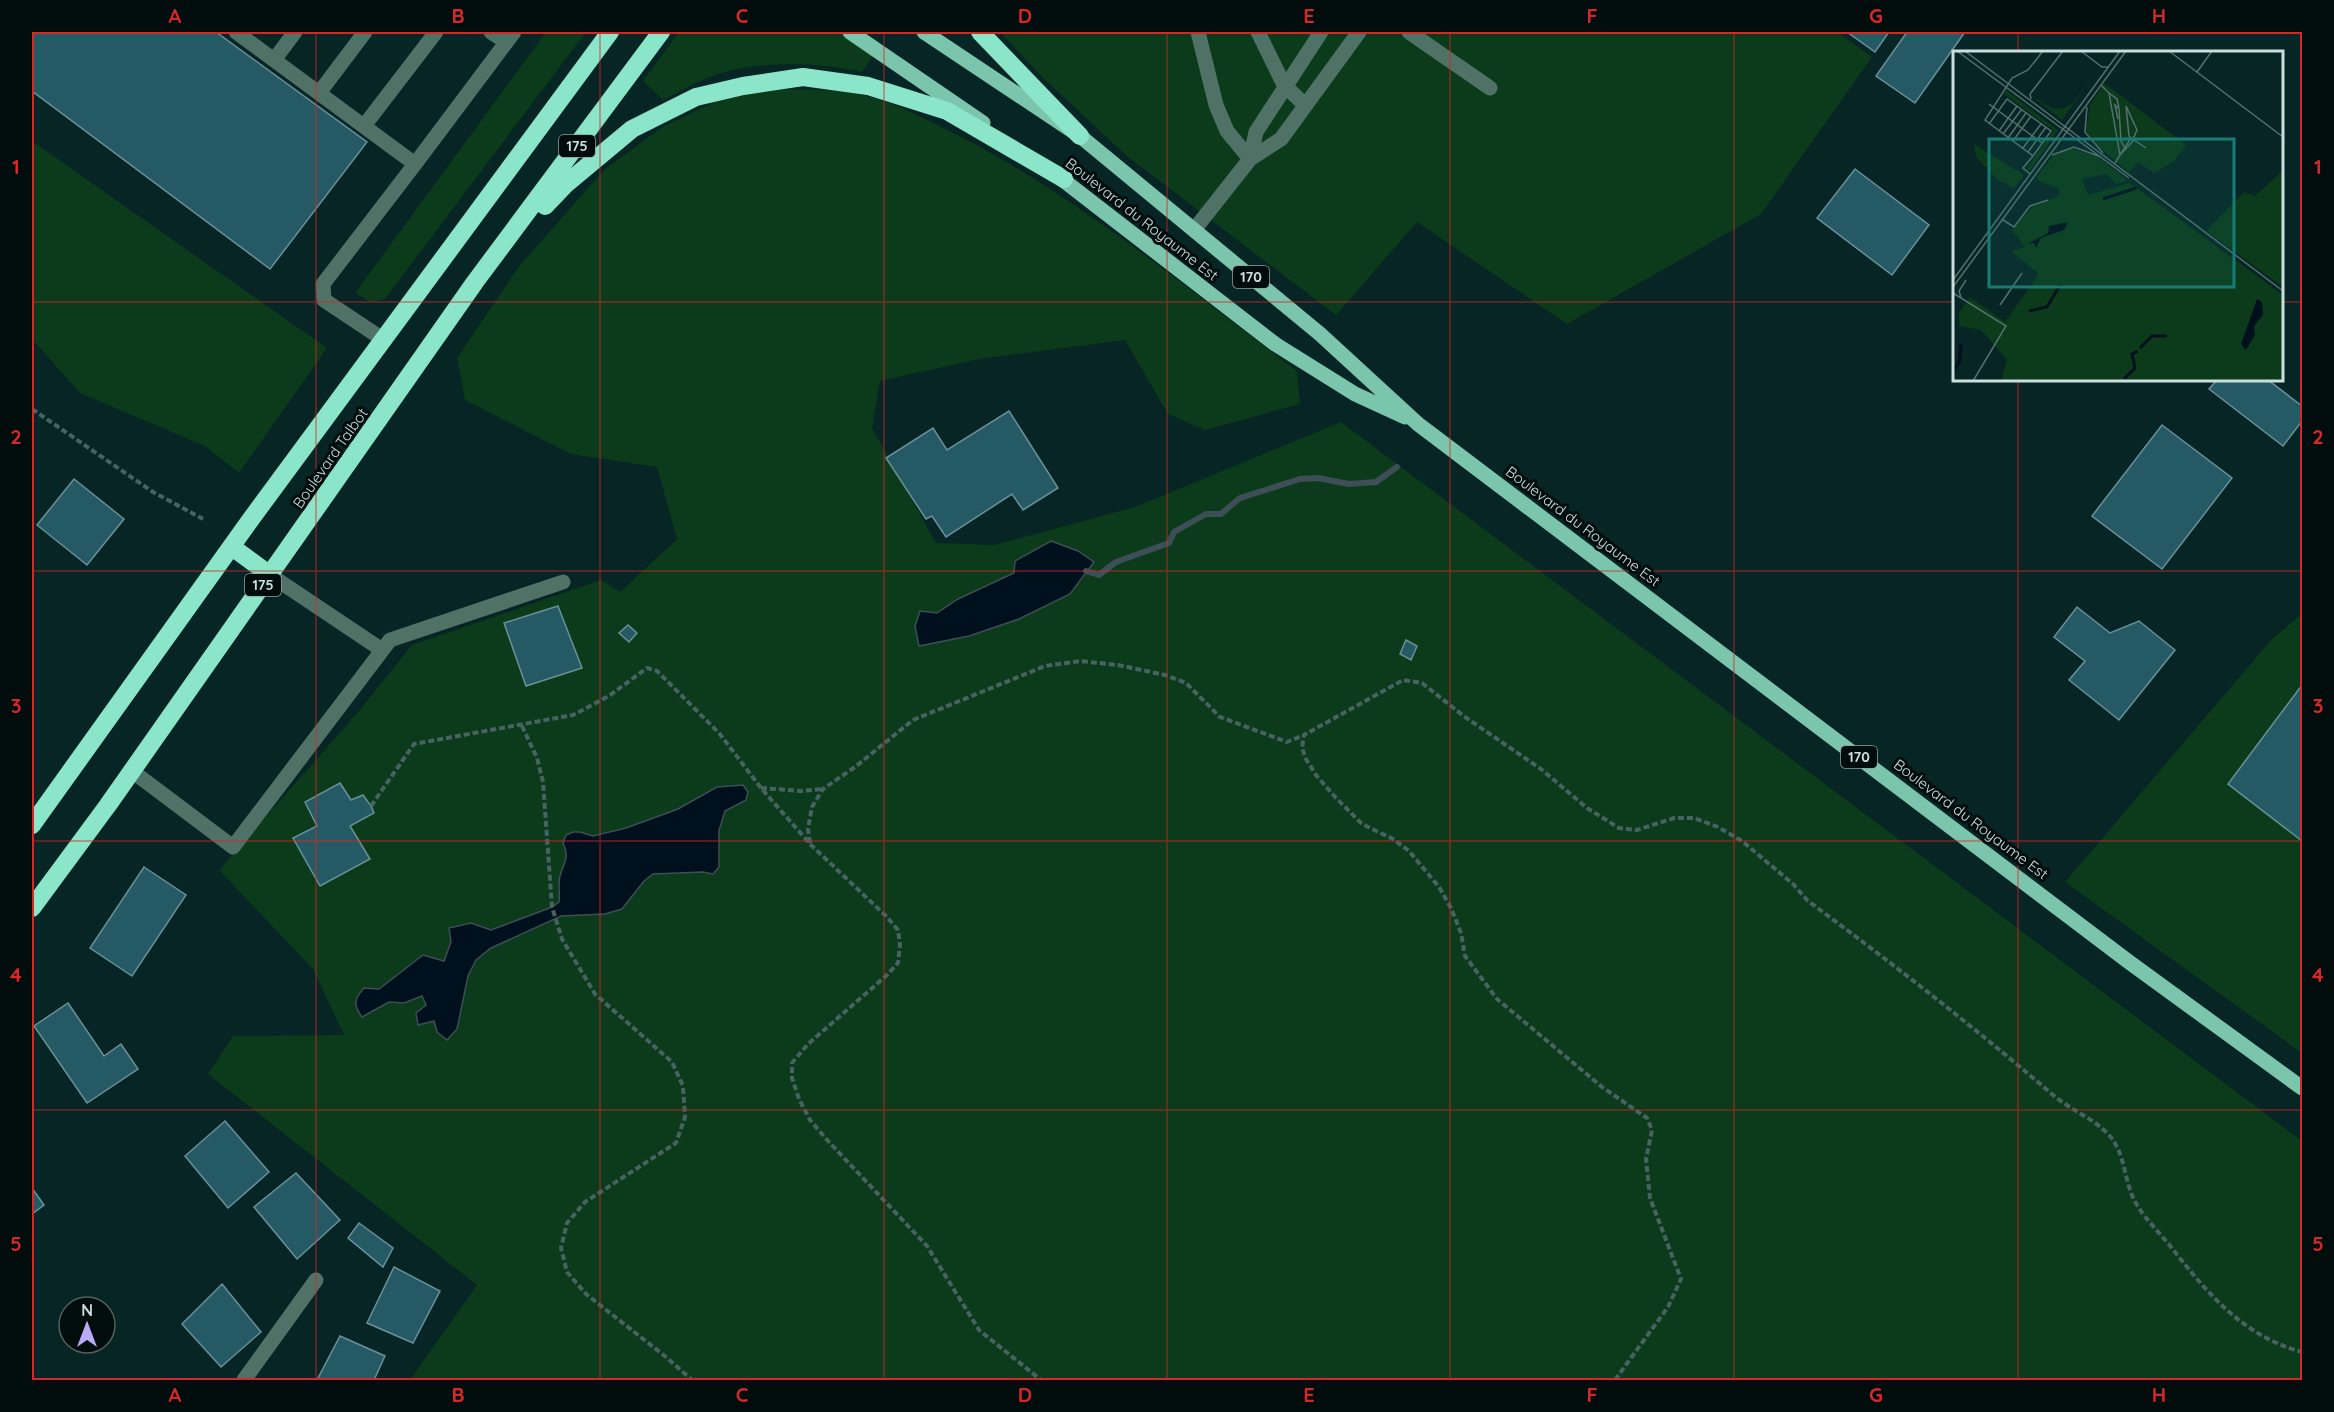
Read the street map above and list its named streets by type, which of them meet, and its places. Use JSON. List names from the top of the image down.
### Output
{
  "streets": {
    "highway": ["175", "Boulevard Talbot"],
    "main road": ["Boulevard du Royaume Est", "170"]
  },
  "north": "top",
  "grid": {
    "columns": [
      "A",
      "B",
      "C",
      "D",
      "E",
      "F",
      "G",
      "H"
    ],
    "rows": [
      "1",
      "2",
      "3",
      "4",
      "5"
    ]
  }
}
